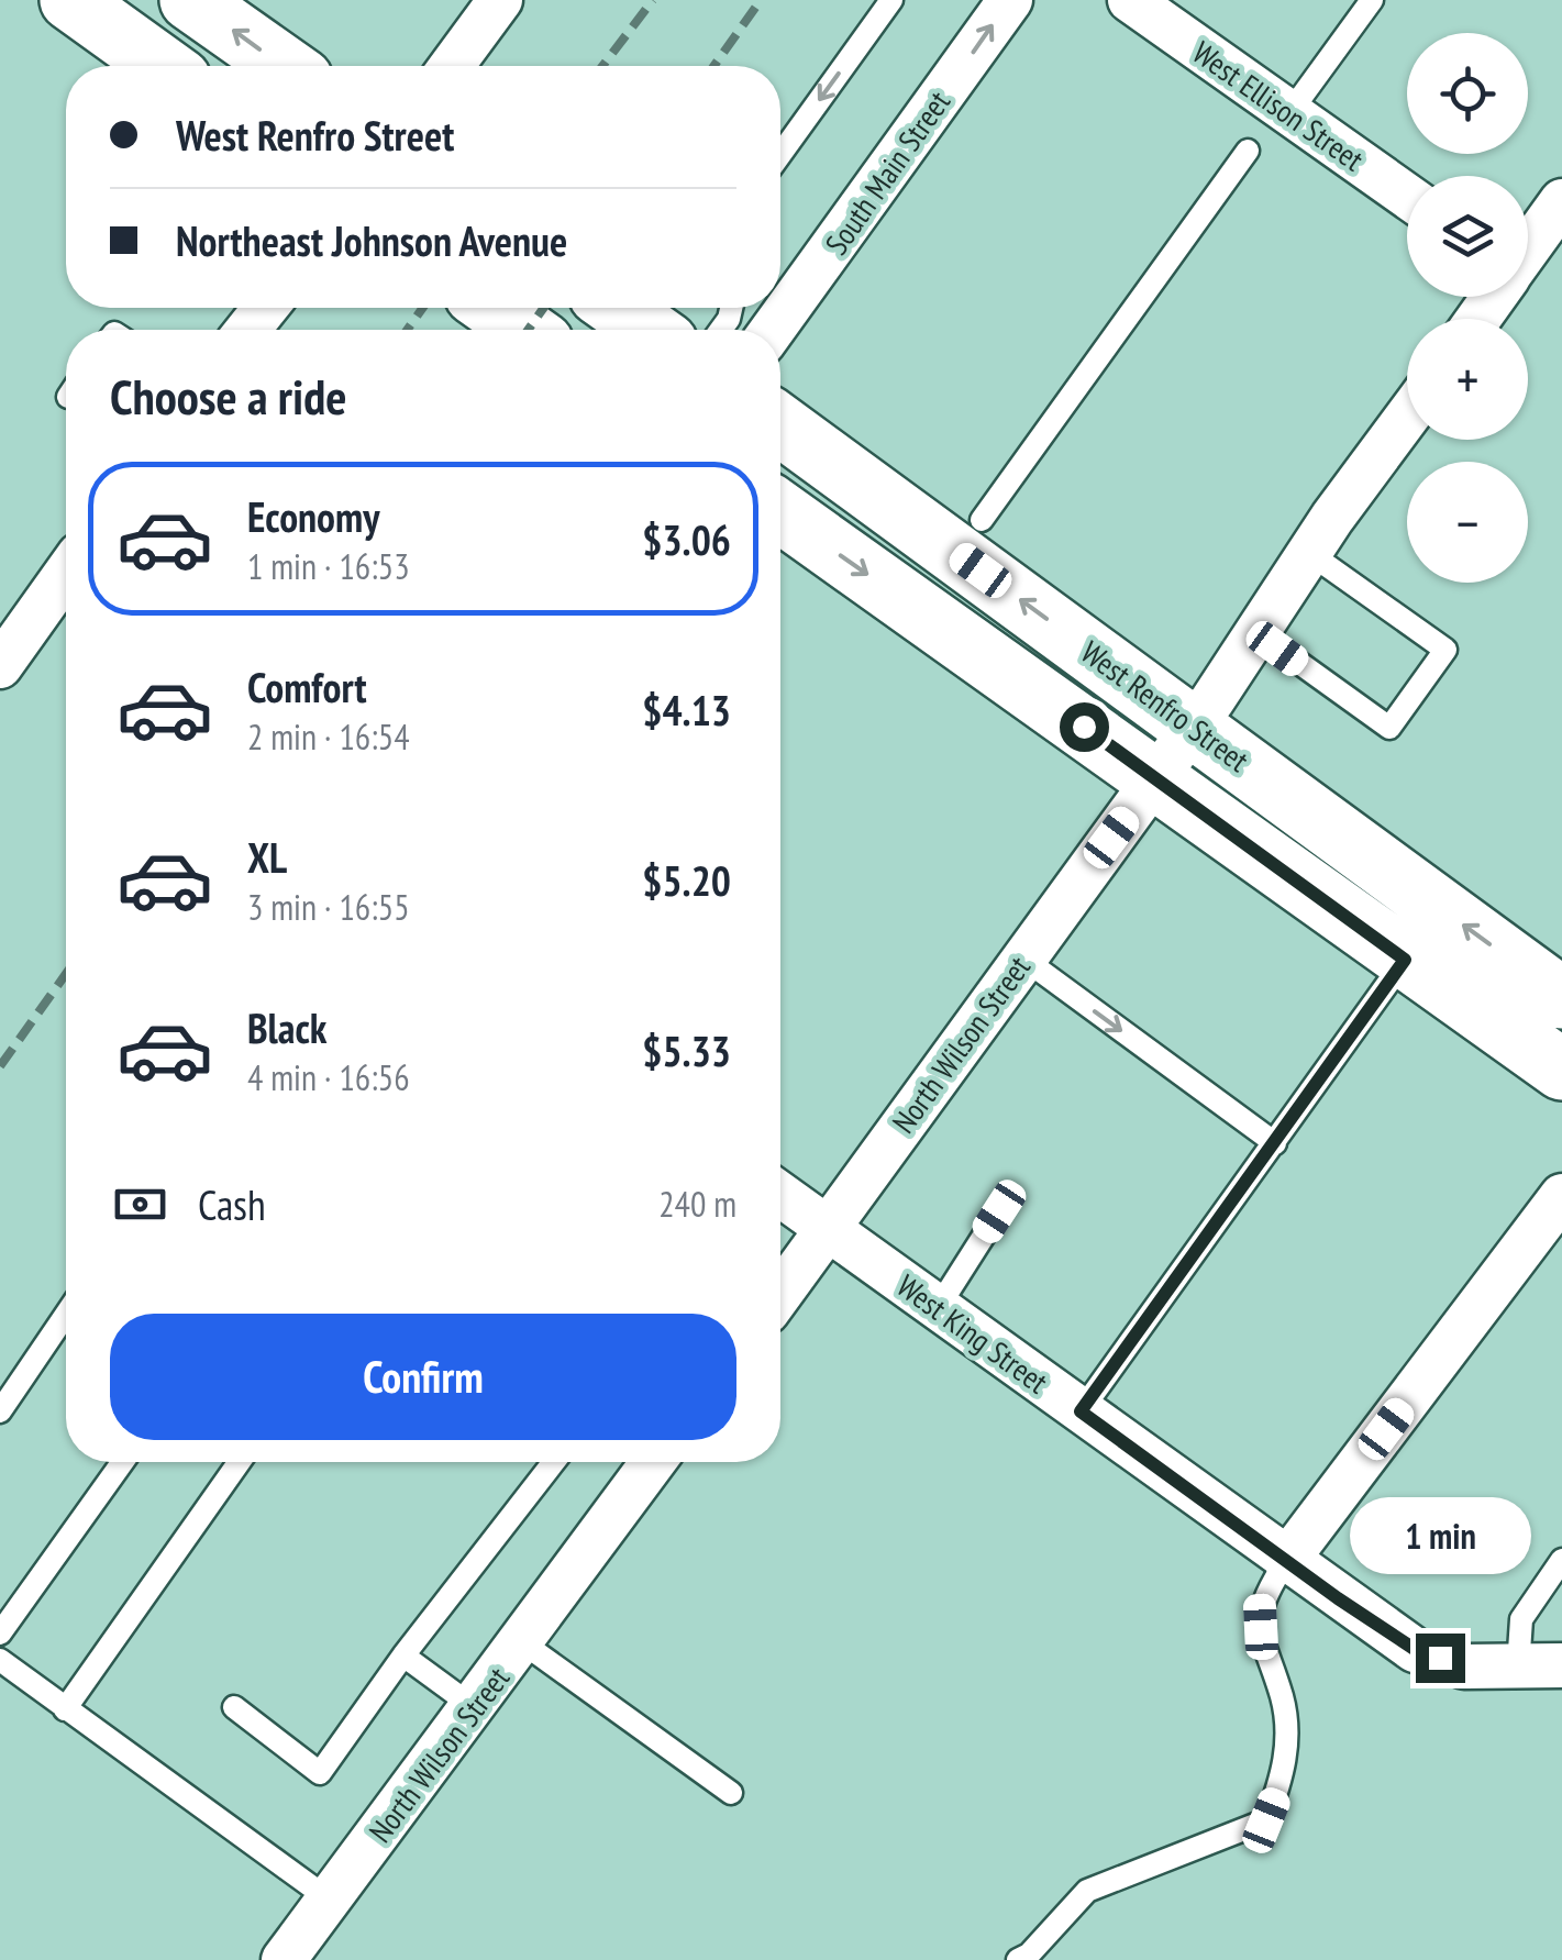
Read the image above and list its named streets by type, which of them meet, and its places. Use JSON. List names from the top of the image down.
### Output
{
  "streets": {
    "main road": ["West Renfro Street"],
    "street": [
      "West Ellison Street",
      "South Main Street",
      "North Wilson Street",
      "West King Street"
    ]
  },
  "crossings": [
    ["West Renfro Street", "North Wilson Street"],
    ["North Wilson Street", "West King Street"]
  ],
  "one_way": ["South Main Street"],
  "page": {
    "map_buttons": ["+", "−"],
    "banner": ["West Renfro Street", "Northeast Johnson Avenue"],
    "heading": "Choose a ride",
    "list": [
      {
        "name": "Economy",
        "note": "1 min · 16:53",
        "value": "$3.06"
      },
      {
        "name": "Comfort",
        "note": "2 min · 16:54",
        "value": "$4.13"
      },
      {
        "name": "XL",
        "note": "3 min · 16:55",
        "value": "$5.20"
      },
      {
        "name": "Black",
        "note": "4 min · 16:56",
        "value": "$5.33"
      }
    ],
    "pay": ["Cash", "240 m"],
    "buttons": "Confirm",
    "bubble": "1 min"
  }
}
